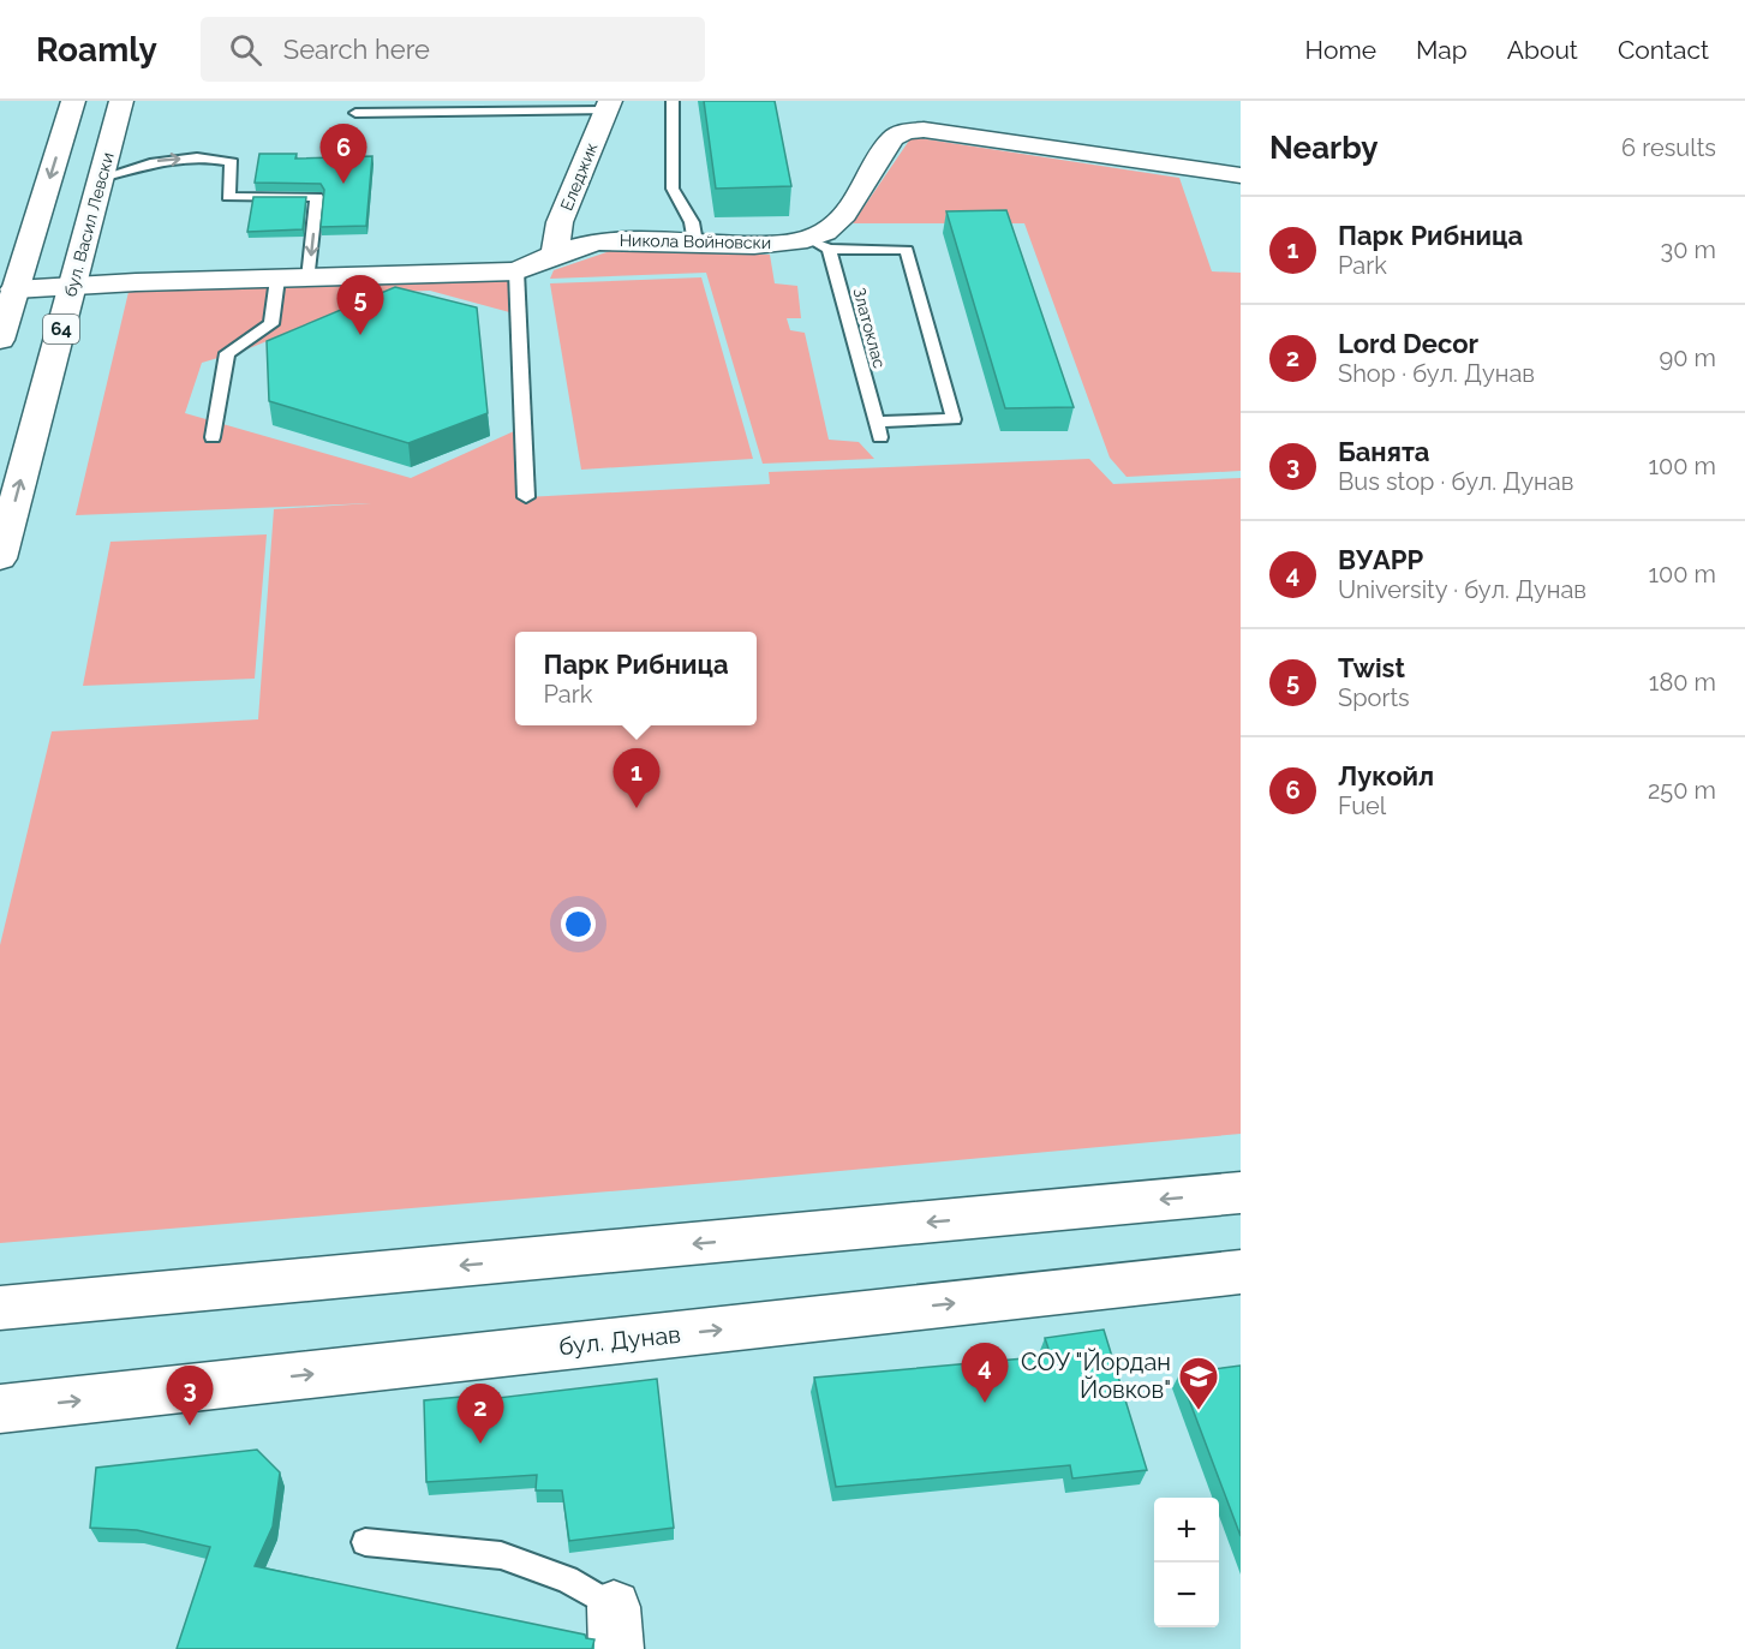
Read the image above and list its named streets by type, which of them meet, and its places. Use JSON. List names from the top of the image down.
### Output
{
  "streets": {
    "main road": [
      "Еледжик",
      "бул. Васил Левски",
      "Никола Войновски",
      "64",
      "бул. Дунав"
    ],
    "lane": ["Златоклас"]
  },
  "crossings": [
    ["Еледжик", "Никола Войновски"],
    ["бул. Васил Левски", "Никола Войновски"],
    ["Никола Войновски", "Златоклас"]
  ],
  "one_way": ["бул. Васил Левски"],
  "places": {
    "school or university": ["СОУ \"Йордан Йовков\""]
  },
  "page": {
    "header": "Roamly",
    "search": "Search here",
    "nav": [
      "Home",
      "Map",
      "About",
      "Contact"
    ],
    "heading": ["Nearby", "6 results"],
    "pins": [
      "6",
      "5",
      "1",
      "4",
      "3",
      "2"
    ],
    "list": [
      {
        "mark": "1",
        "name": "Парк Рибница",
        "note": "Park",
        "value": "30 m"
      },
      {
        "mark": "2",
        "name": "Lord Decor",
        "note": "Shop · бул. Дунав",
        "value": "90 m"
      },
      {
        "mark": "3",
        "name": "Банята",
        "note": "Bus stop · бул. Дунав",
        "value": "100 m"
      },
      {
        "mark": "4",
        "name": "ВУАРР",
        "note": "University · бул. Дунав",
        "value": "100 m"
      },
      {
        "mark": "5",
        "name": "Twist",
        "note": "Sports",
        "value": "180 m"
      },
      {
        "mark": "6",
        "name": "Лукойл",
        "note": "Fuel",
        "value": "250 m"
      }
    ],
    "popup": ["Парк Рибница", "Park"],
    "map_buttons": ["+", "−"]
  }
}
